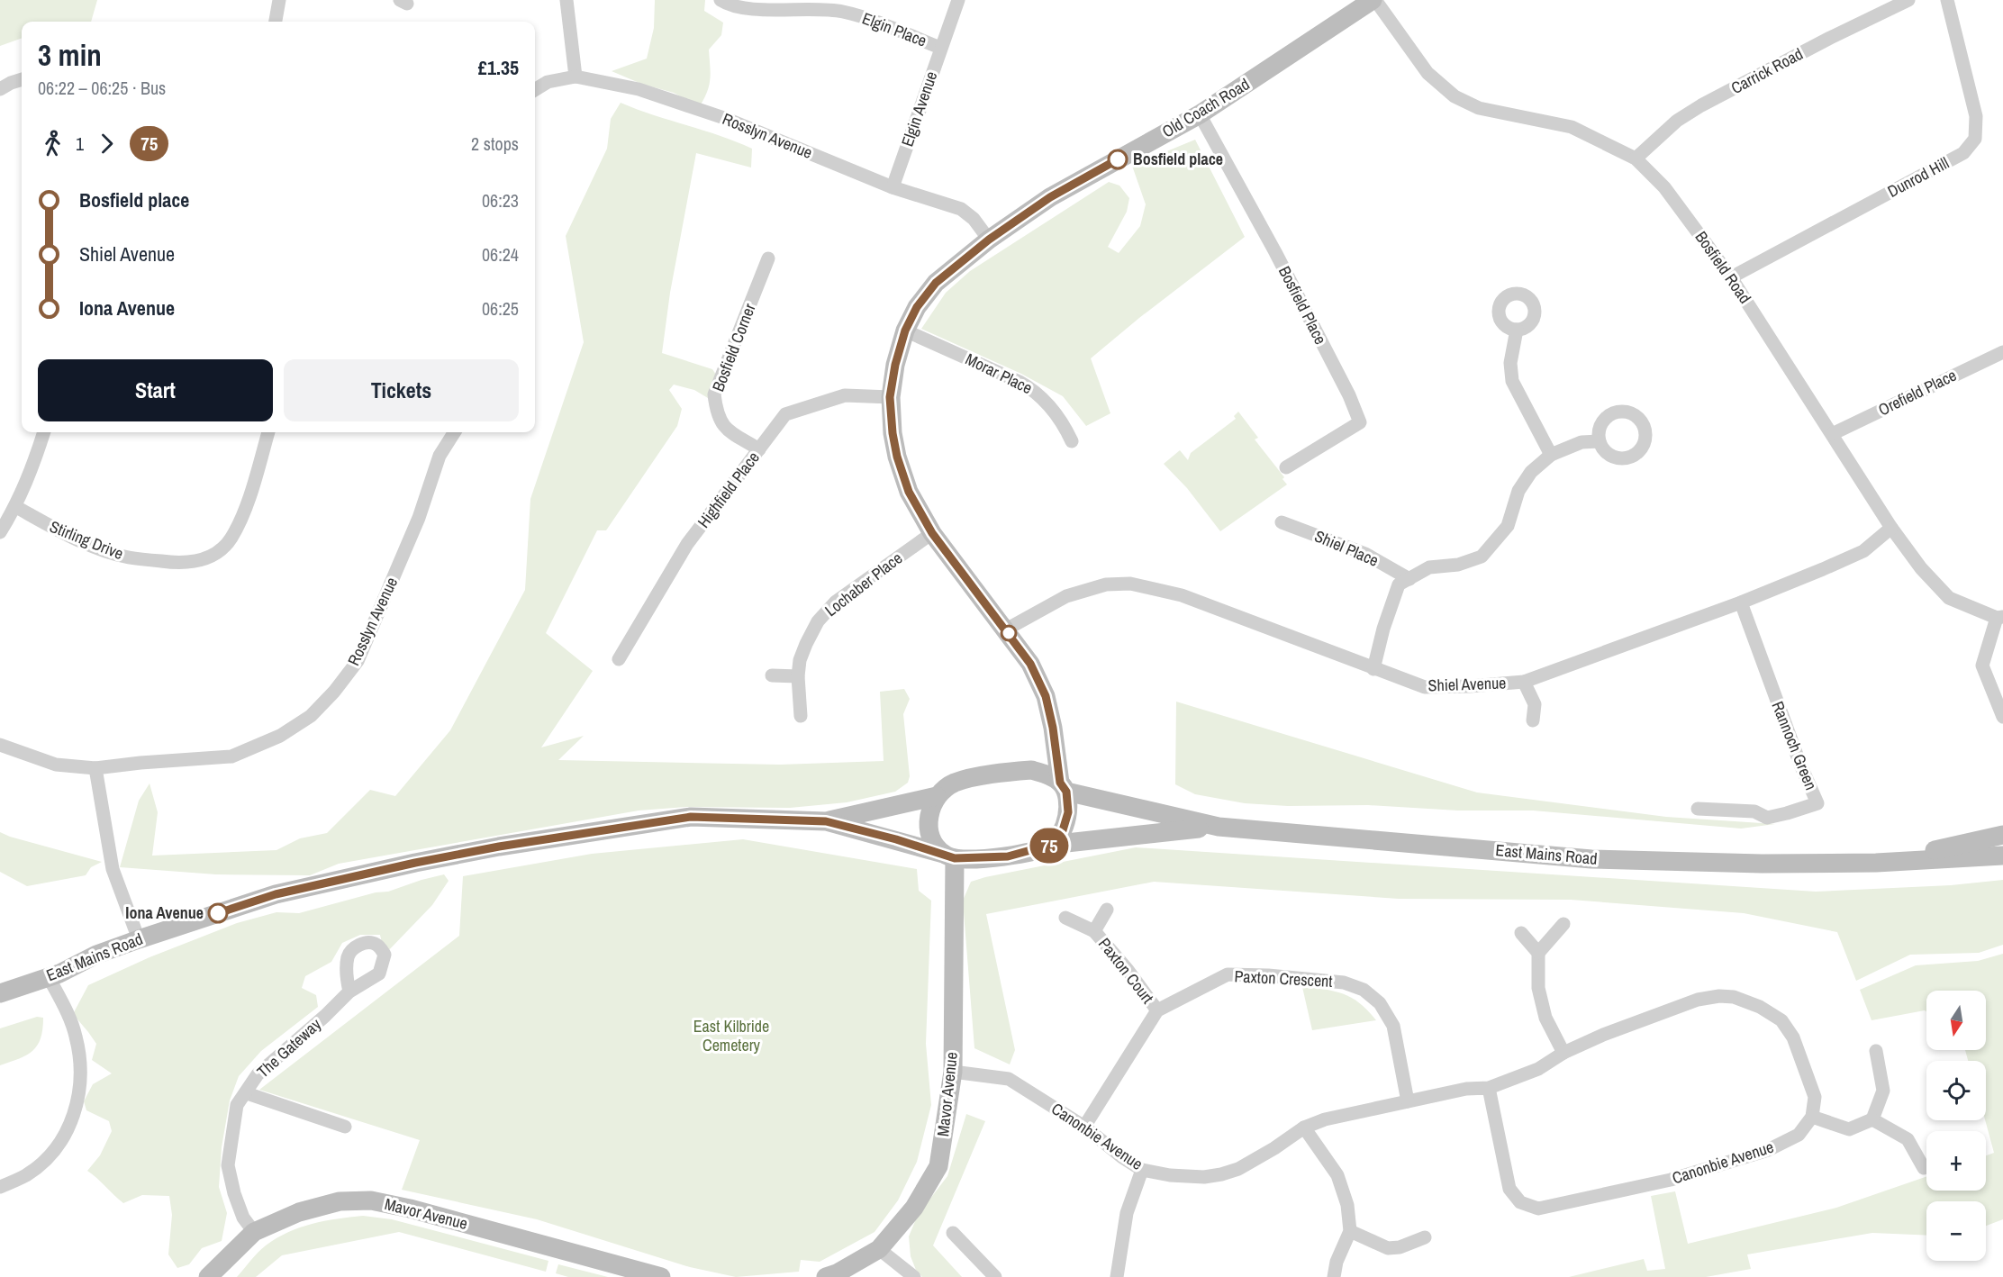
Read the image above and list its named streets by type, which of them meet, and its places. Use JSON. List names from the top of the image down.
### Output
{
  "streets": {
    "main road": ["Old Coach Road", "East Mains Road", "Mavor Avenue"],
    "street": [
      "Elgin Place",
      "Carrick Road",
      "Elgin Avenue",
      "Rosslyn Avenue",
      "Dunrod Hill",
      "Bosfield Road",
      "Bosfield Place",
      "Bosfield Corner",
      "Morar Place",
      "Orefield Place",
      "Highfield Place",
      "Stirling Drive",
      "Shiel Place",
      "Lochaber Place",
      "Shiel Avenue",
      "Rannoch Green",
      "Paxton Court",
      "Paxton Crescent",
      "The Gateway",
      "Canonbie Avenue"
    ]
  },
  "crossings": [
    ["Elgin Place", "Elgin Avenue"],
    ["Carrick Road", "Bosfield Road"],
    ["Old Coach Road", "Rosslyn Avenue"],
    ["Old Coach Road", "Bosfield Road"],
    ["Old Coach Road", "Bosfield Place"],
    ["Old Coach Road", "Morar Place"],
    ["Old Coach Road", "Highfield Place"],
    ["Old Coach Road", "Lochaber Place"],
    ["Old Coach Road", "Shiel Avenue"],
    ["Old Coach Road", "East Mains Road"],
    ["Old Coach Road", "Mavor Avenue"],
    ["Elgin Avenue", "Rosslyn Avenue"],
    ["Dunrod Hill", "Bosfield Road"],
    ["Bosfield Road", "Orefield Place"],
    ["Bosfield Road", "Shiel Avenue"],
    ["Bosfield Corner", "Highfield Place"],
    ["Shiel Avenue", "Rannoch Green"],
    ["East Mains Road", "Mavor Avenue"],
    ["Paxton Court", "Paxton Crescent"],
    ["Paxton Crescent", "Canonbie Avenue"],
    ["The Gateway", "Mavor Avenue"],
    ["Mavor Avenue", "Canonbie Avenue"]
  ],
  "parks": ["East Kilbride Cemetery"],
  "places": ["Bosfield place", "Iona Avenue"],
  "lines": ["bus line 75"],
  "north": "bottom",
  "page": {
    "on_map": "75",
    "heading": ["3 min", "06:22 – 06:25 · Bus", "£1.35"],
    "legs": ["1", "75", "2 stops"],
    "list": [
      {
        "name": "Bosfield place",
        "value": "06:23"
      },
      {
        "name": "Shiel Avenue",
        "value": "06:24"
      },
      {
        "name": "Iona Avenue",
        "value": "06:25"
      }
    ],
    "buttons": ["Start", "Tickets"],
    "map_buttons": ["+", "−"]
  }
}
